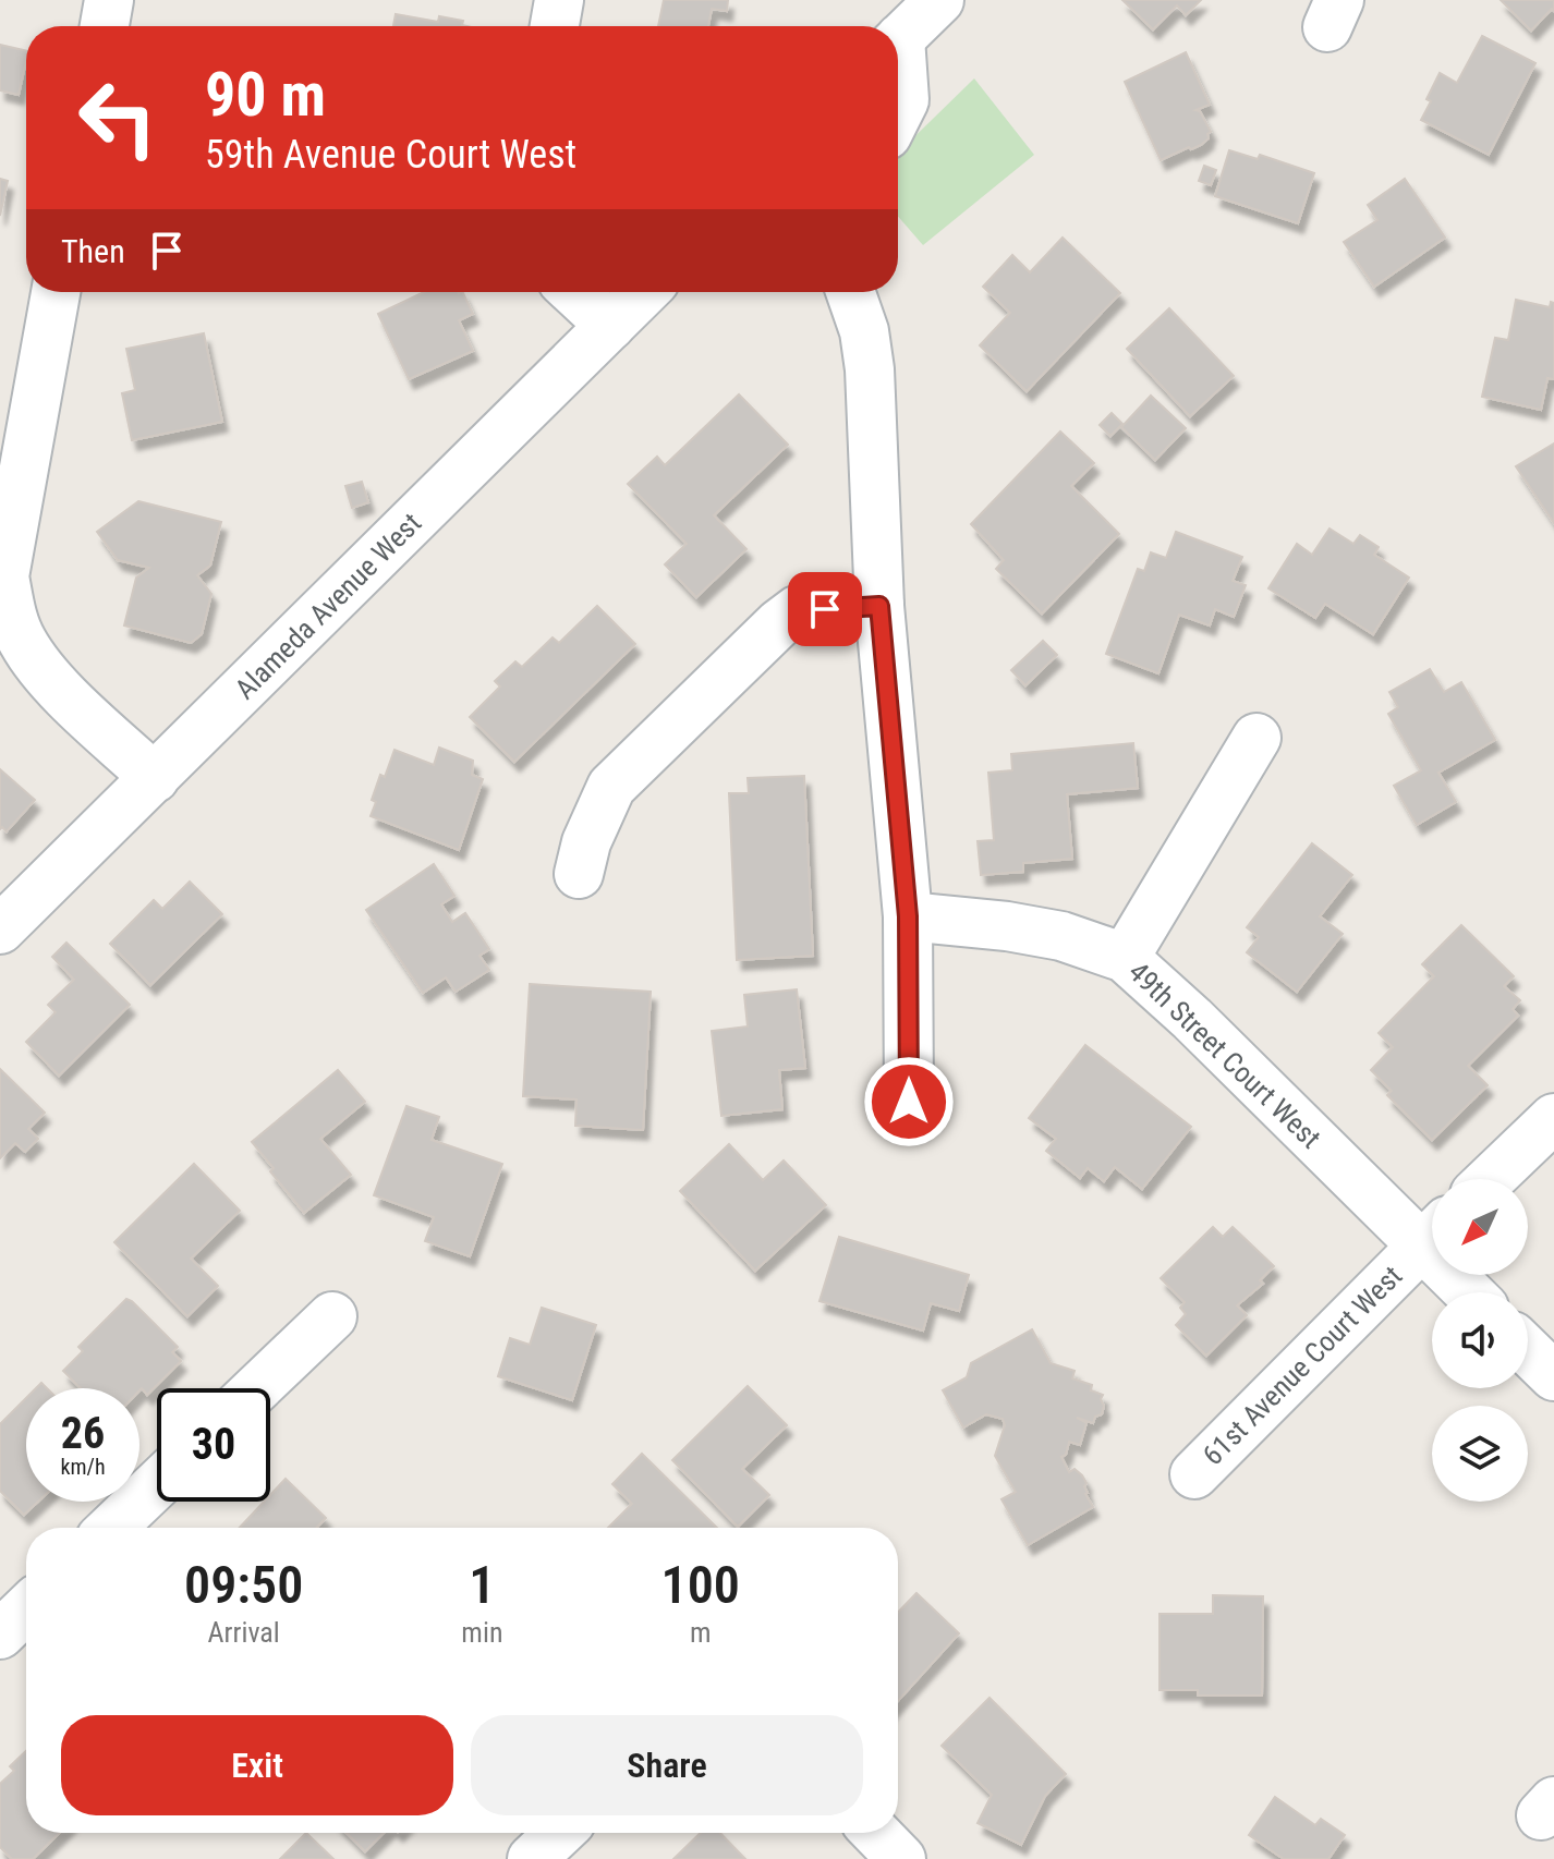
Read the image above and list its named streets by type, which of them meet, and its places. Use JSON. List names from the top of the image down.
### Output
{
  "streets": {
    "street": ["Alameda Avenue West", "49th Street Court West", "61st Avenue Court West"]
  },
  "north": "bottom left",
  "page": {
    "turn": ["90 m", "59th Avenue Court West"],
    "then": "Then",
    "speed": "26 km/h",
    "limit": "30",
    "eta": [
      "09:50",
      "Arrival",
      "1",
      "min",
      "100",
      "m"
    ],
    "buttons": ["Exit", "Share"]
  }
}
